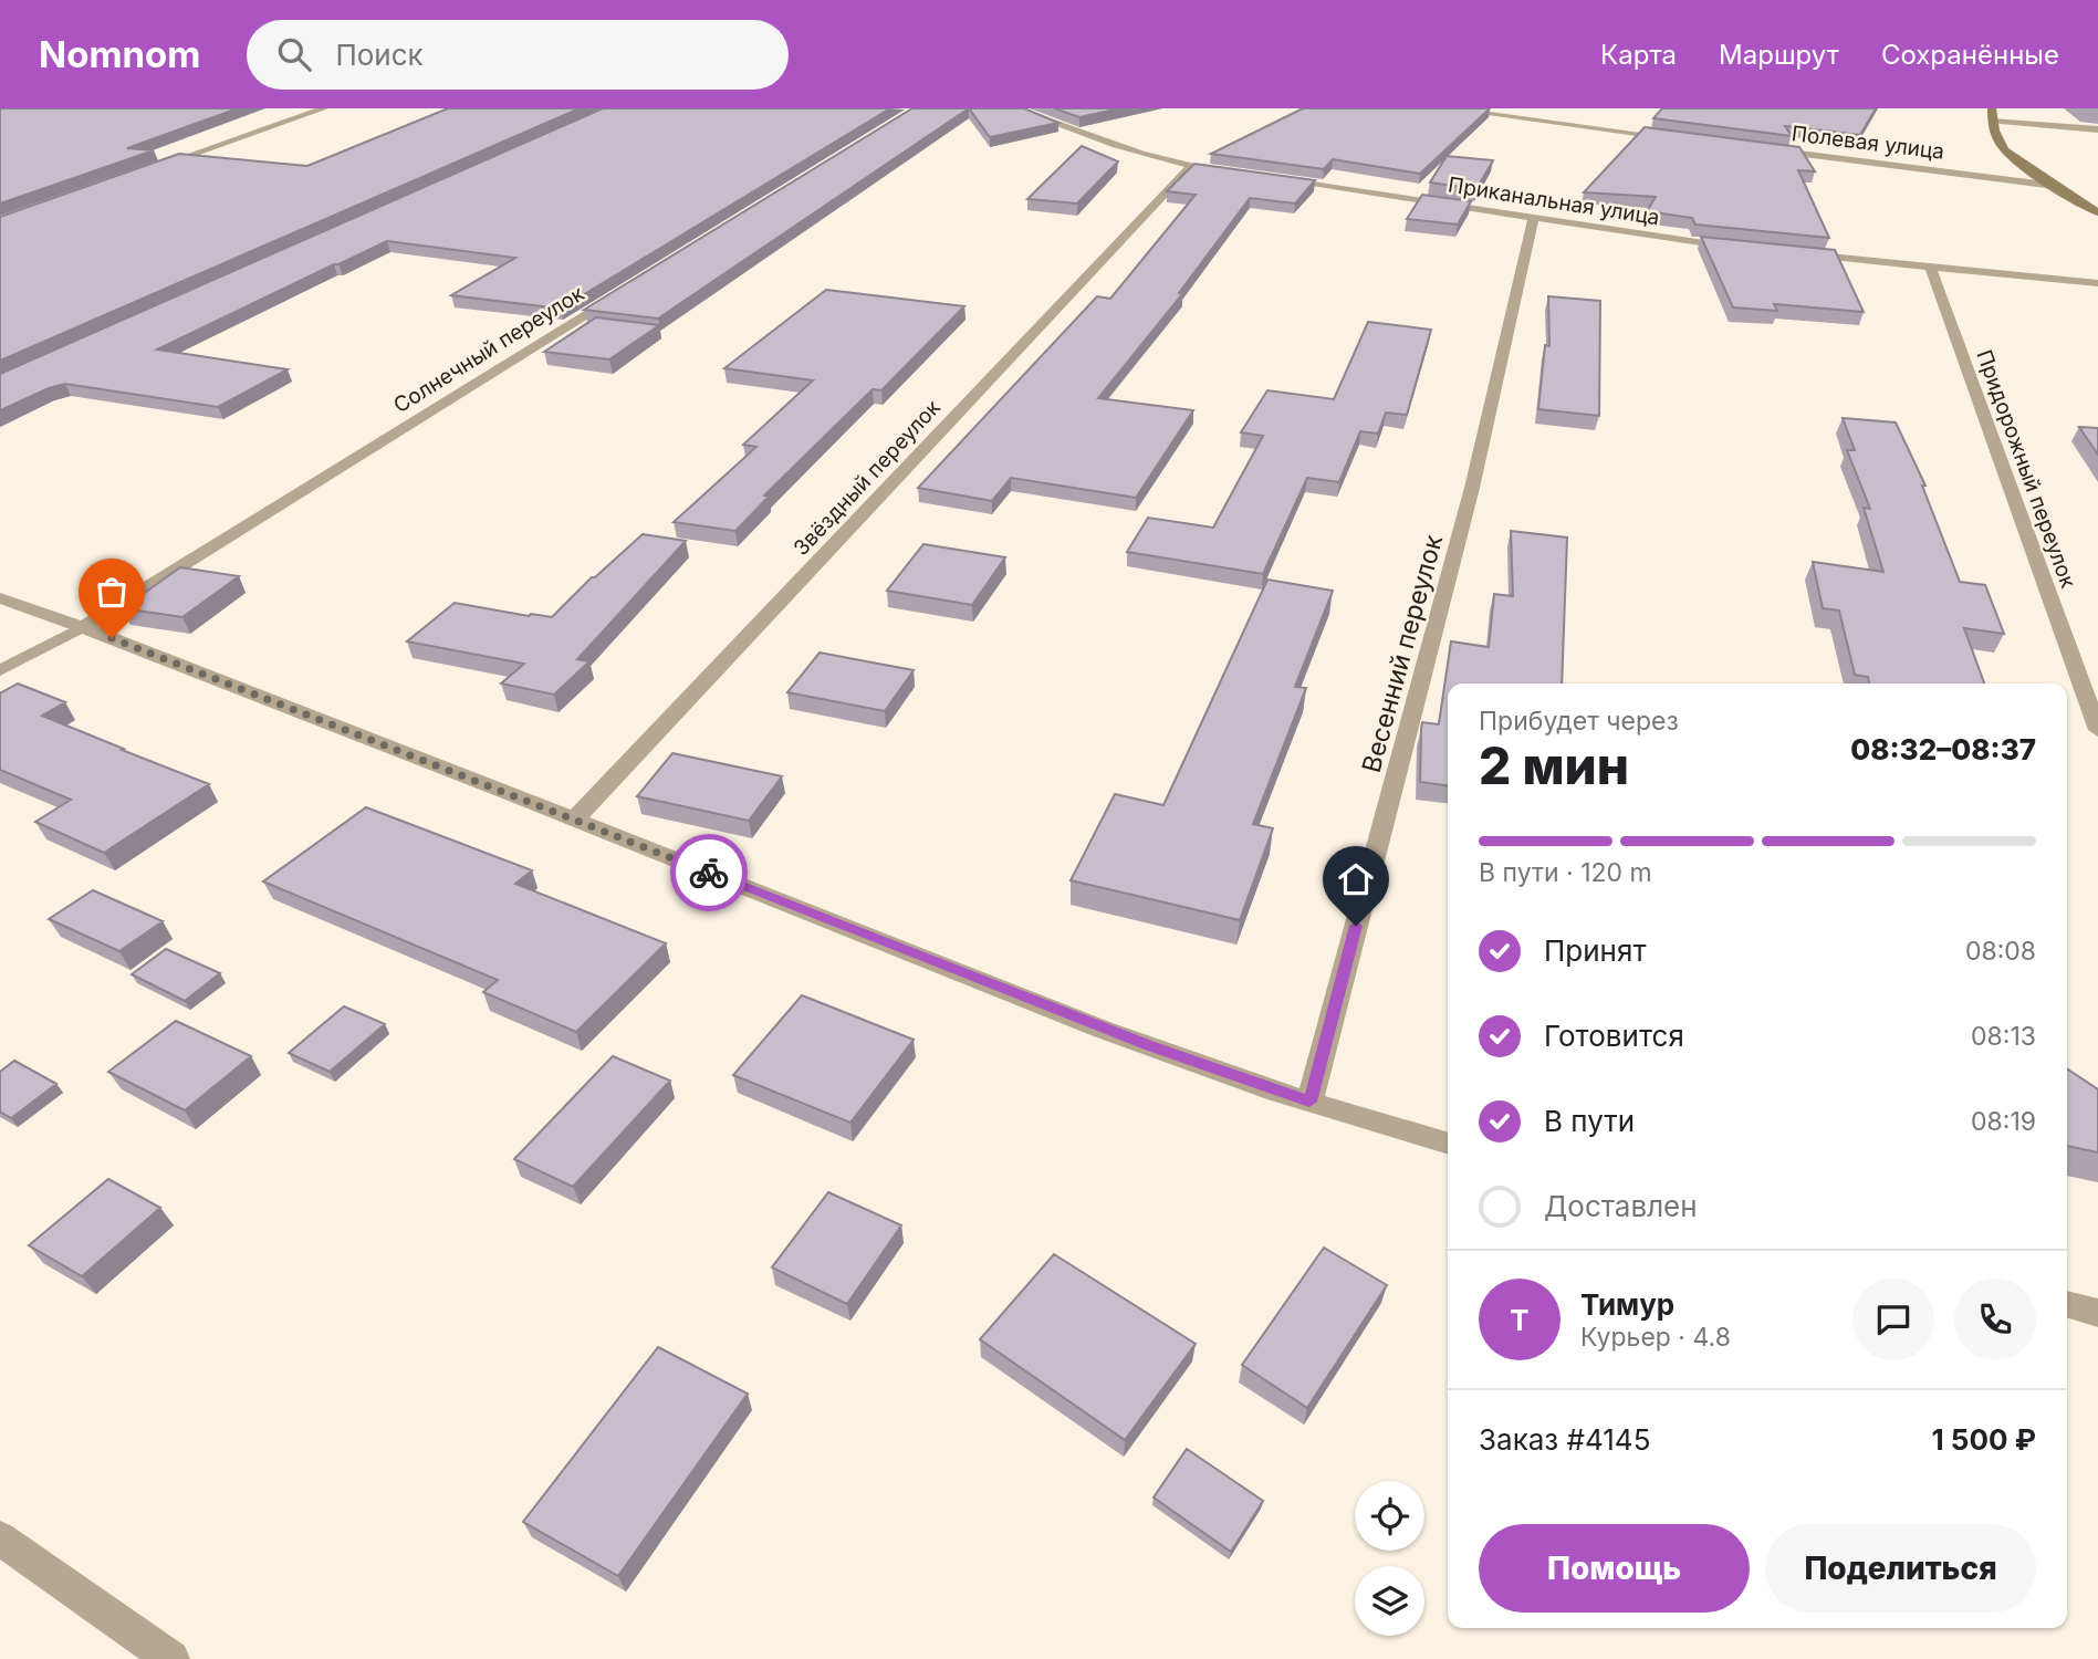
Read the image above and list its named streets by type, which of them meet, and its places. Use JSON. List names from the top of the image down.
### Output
{
  "streets": {
    "street": [
      "Полевая улица",
      "Приканальная улица",
      "Солнечный переулок",
      "Придорожный переулок",
      "Звёздный переулок",
      "Весенний переулок"
    ]
  },
  "crossings": [
    ["Приканальная улица", "Весенний переулок"]
  ],
  "page": {
    "header": "Nomnom",
    "search": "Поиск",
    "nav": ["Карта", "Маршрут", "Сохранённые"],
    "heading": ["2 мин", "Прибудет через", "08:32–08:37"],
    "panel": [
      "Тимур",
      "Курьер · 4.8",
      "Заказ #4145",
      "1 500 ₽"
    ],
    "bar": "В пути · 120 m",
    "list": [
      ["Принят", "08:08"],
      ["Готовится", "08:13"],
      ["В пути", "08:19"],
      "Доставлен"
    ],
    "round": "Т",
    "buttons": ["Помощь", "Поделиться"]
  }
}
